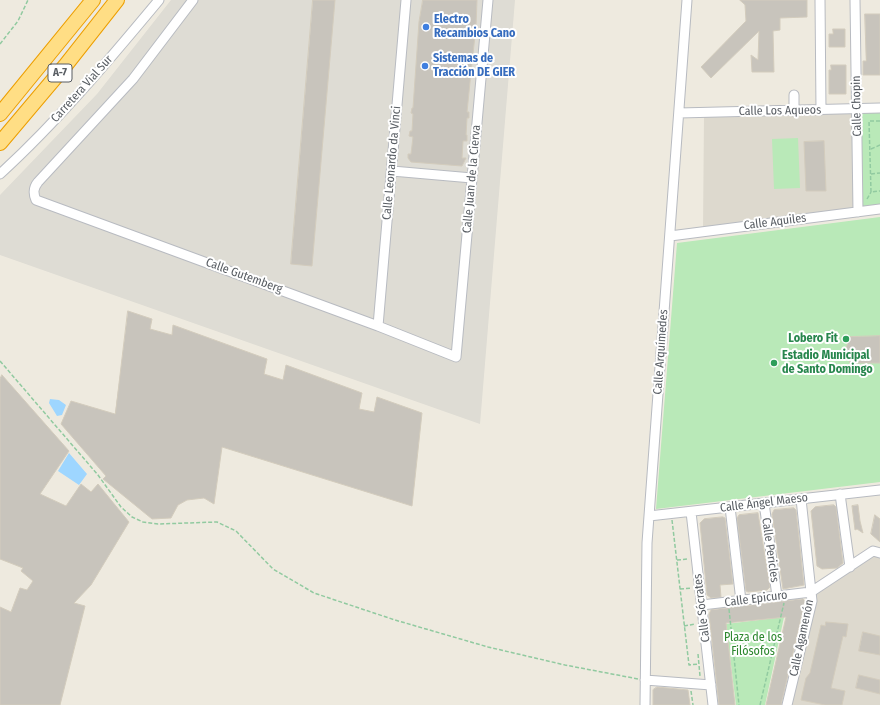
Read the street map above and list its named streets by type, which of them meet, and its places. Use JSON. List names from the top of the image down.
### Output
{
  "streets": {
    "highway": ["A-7"],
    "street": [
      "Carretera Vial Sur",
      "Calle Chopin",
      "Calle Los Aqueos",
      "Calle Leonardo da Vinci",
      "Calle Juan de la Cierva",
      "Calle Aquiles",
      "Calle Gutemberg",
      "Calle Arquímedes",
      "Calle Ángel Maeso",
      "Calle Pericles",
      "Calle Epicuro",
      "Calle Sócrates",
      "Calle Agamenón"
    ]
  },
  "crossings": [
    ["Calle Chopin", "Calle Los Aqueos"],
    ["Calle Chopin", "Calle Aquiles"],
    ["Calle Los Aqueos", "Calle Arquímedes"],
    ["Calle Leonardo da Vinci", "Calle Gutemberg"],
    ["Calle Juan de la Cierva", "Calle Gutemberg"],
    ["Calle Aquiles", "Calle Arquímedes"],
    ["Calle Arquímedes", "Calle Ángel Maeso"],
    ["Calle Ángel Maeso", "Calle Pericles"],
    ["Calle Ángel Maeso", "Calle Sócrates"],
    ["Calle Ángel Maeso", "Calle Agamenón"],
    ["Calle Pericles", "Calle Epicuro"],
    ["Calle Epicuro", "Calle Sócrates"],
    ["Calle Epicuro", "Calle Agamenón"]
  ],
  "parks": ["Plaza de los Filósofos"],
  "places": [
    "Electro Recambios Cano",
    "Sistemas de Tracción DE GIER",
    "Lobero Fit",
    "Estadio Municipal de Santo Domingo"
  ]
}
